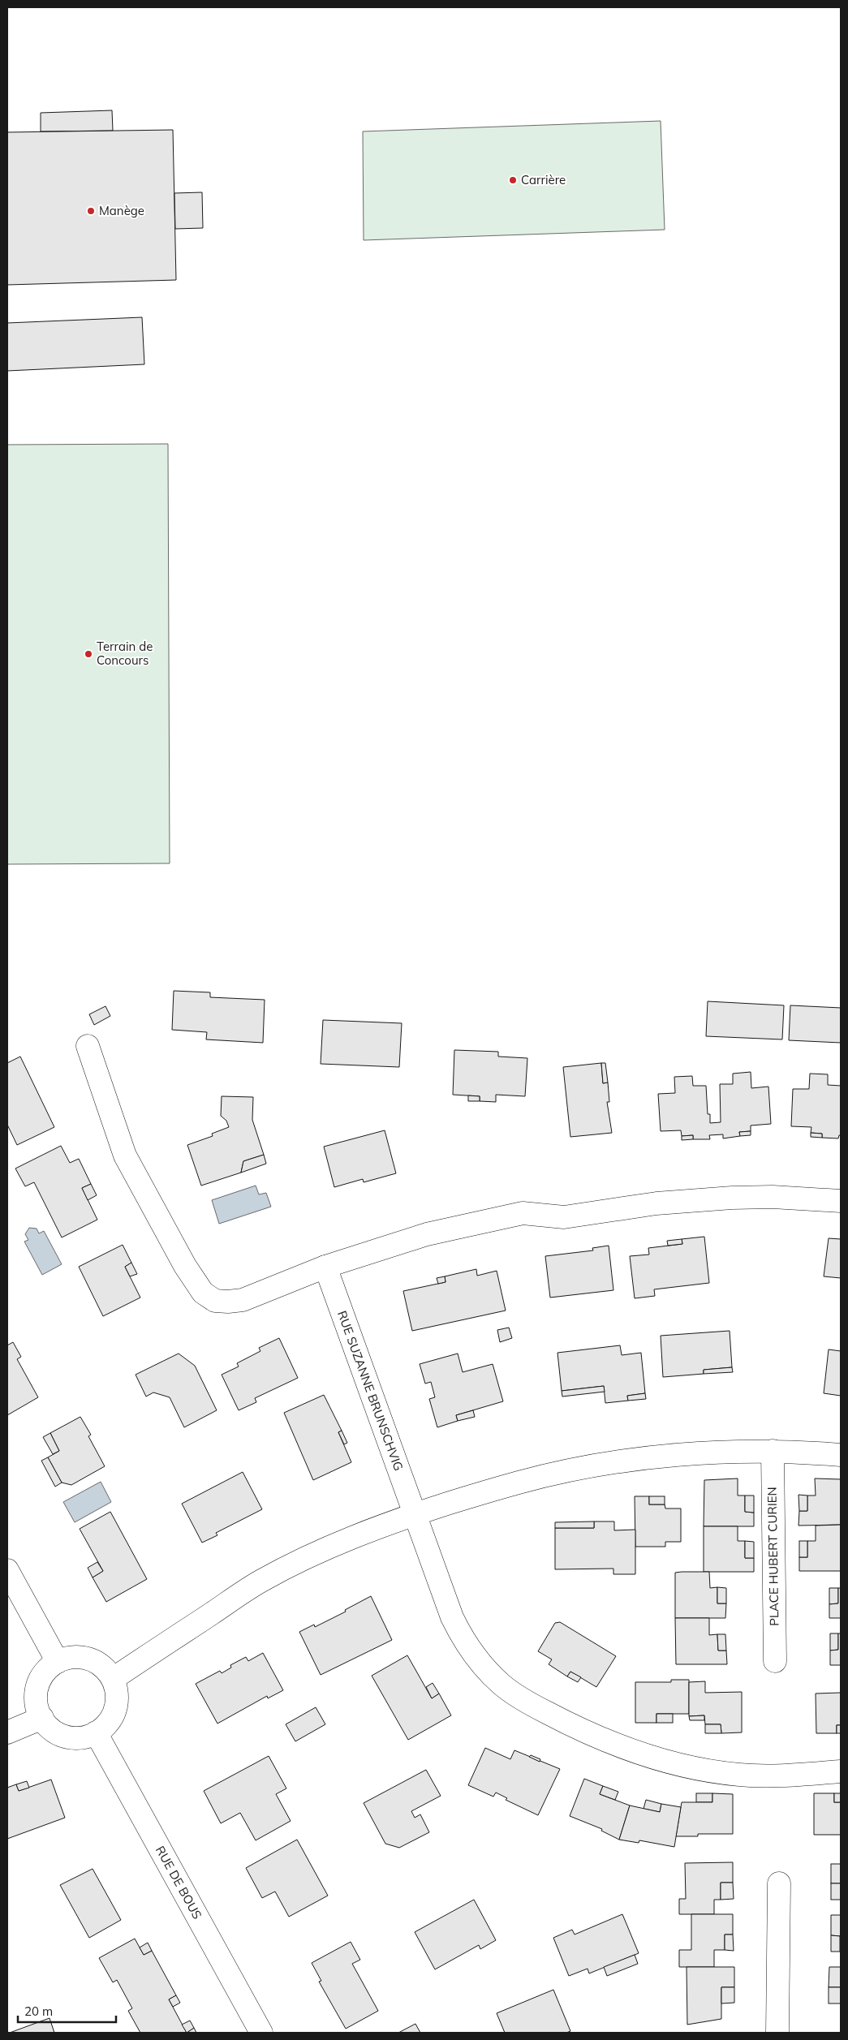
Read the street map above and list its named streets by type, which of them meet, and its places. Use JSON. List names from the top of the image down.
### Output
{
  "streets": {
    "street": ["RUE SUZANNE BRUNSCHVIG", "PLACE HUBERT CURIEN", "RUE DE BOUS"]
  },
  "places": ["Carrière", "Manège", "Terrain de Concours"],
  "scale_bar": "20 m"
}
